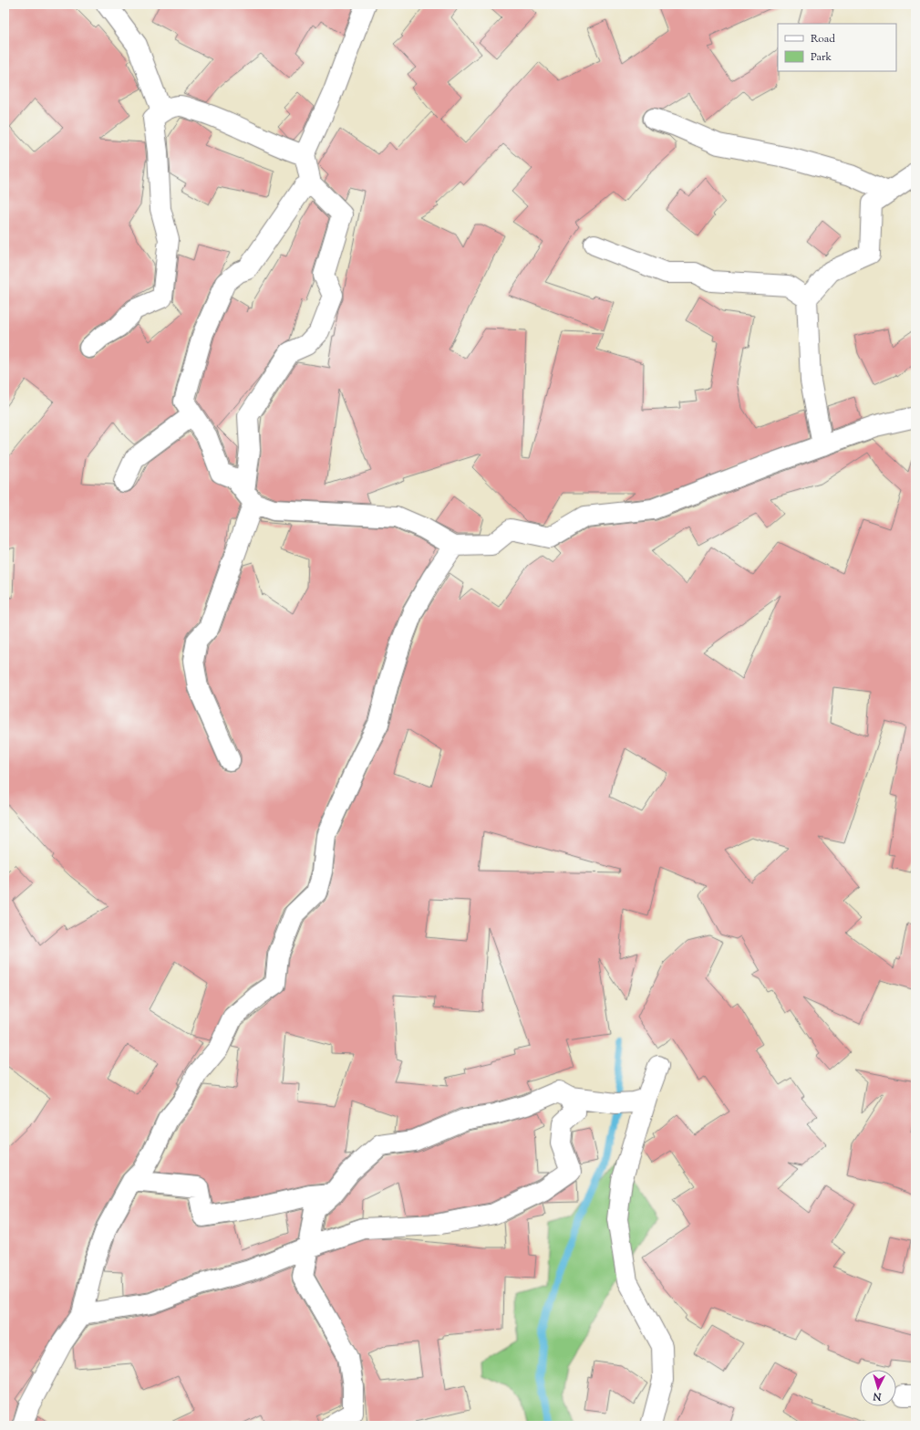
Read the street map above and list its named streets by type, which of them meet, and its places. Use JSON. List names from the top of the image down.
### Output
{
  "legend": ["Road", "Park"],
  "north": "bottom"
}
